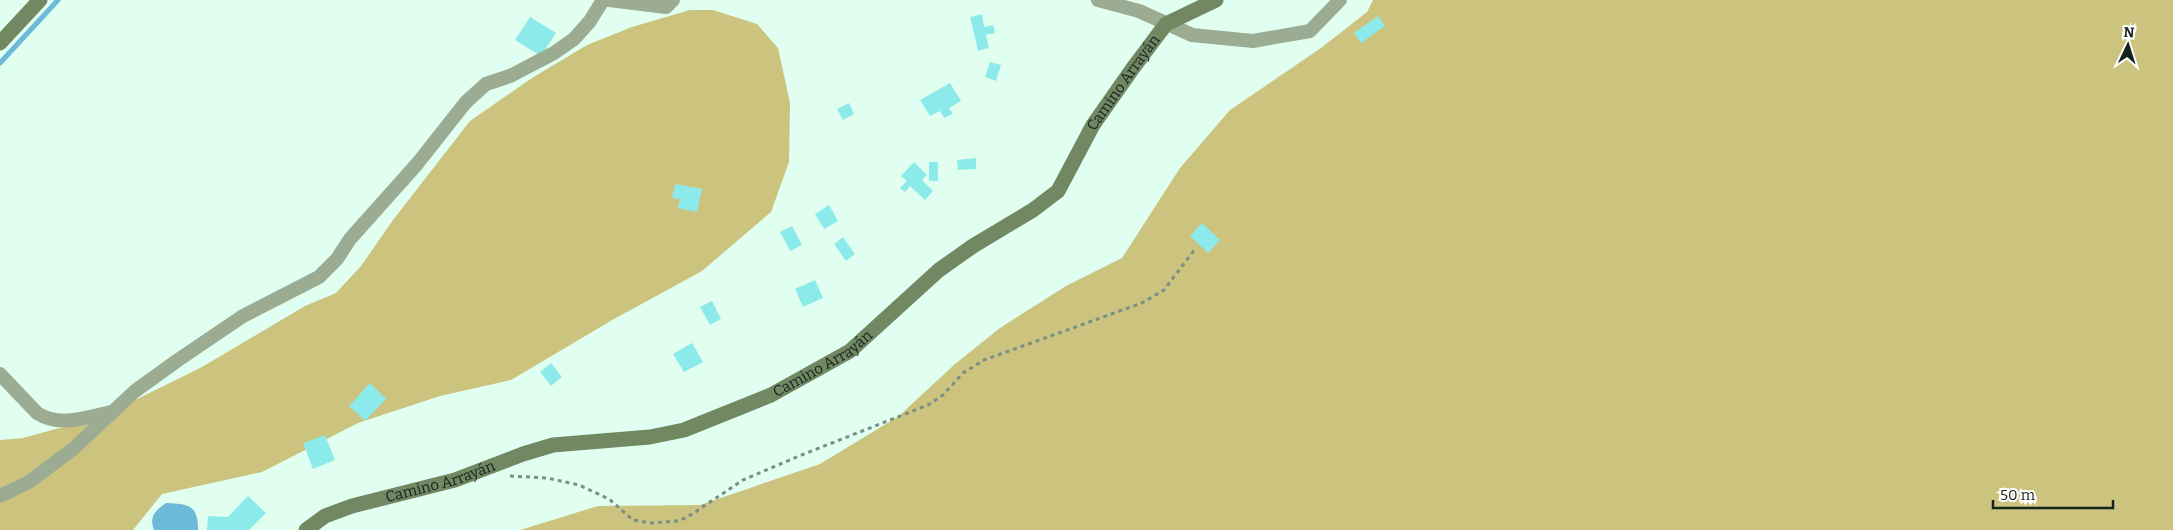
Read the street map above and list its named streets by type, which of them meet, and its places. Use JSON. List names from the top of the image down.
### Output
{
  "streets": {
    "street": ["Camino Arrayán"]
  },
  "scale_bar": "50 m",
  "north": "top"
}
